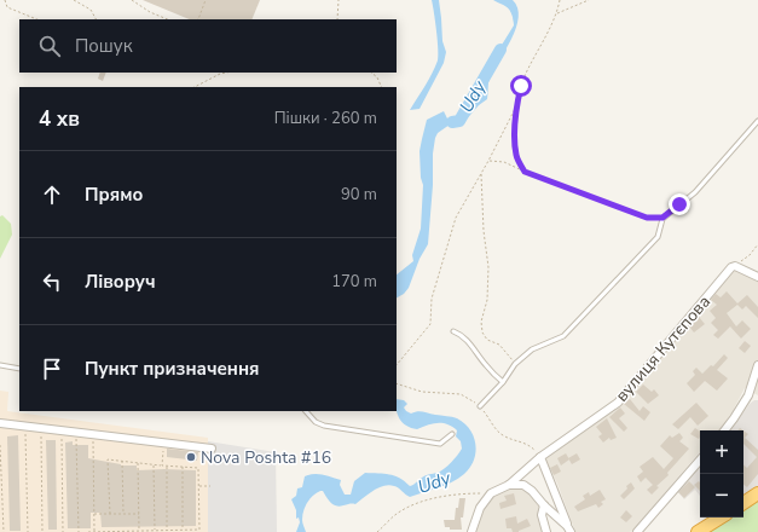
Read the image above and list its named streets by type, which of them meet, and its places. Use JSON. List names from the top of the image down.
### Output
{
  "streets": {
    "street": ["вулиця Кутєпова"]
  },
  "water": ["Udy"],
  "places": ["Nova Poshta #16"],
  "page": {
    "search": "Пошук",
    "heading": ["4 хв", "Пішки · 260 m"],
    "list": [
      ["Прямо", "90 m"],
      ["Ліворуч", "170 m"],
      "Пункт призначення"
    ],
    "map_buttons": ["+", "−"]
  }
}
